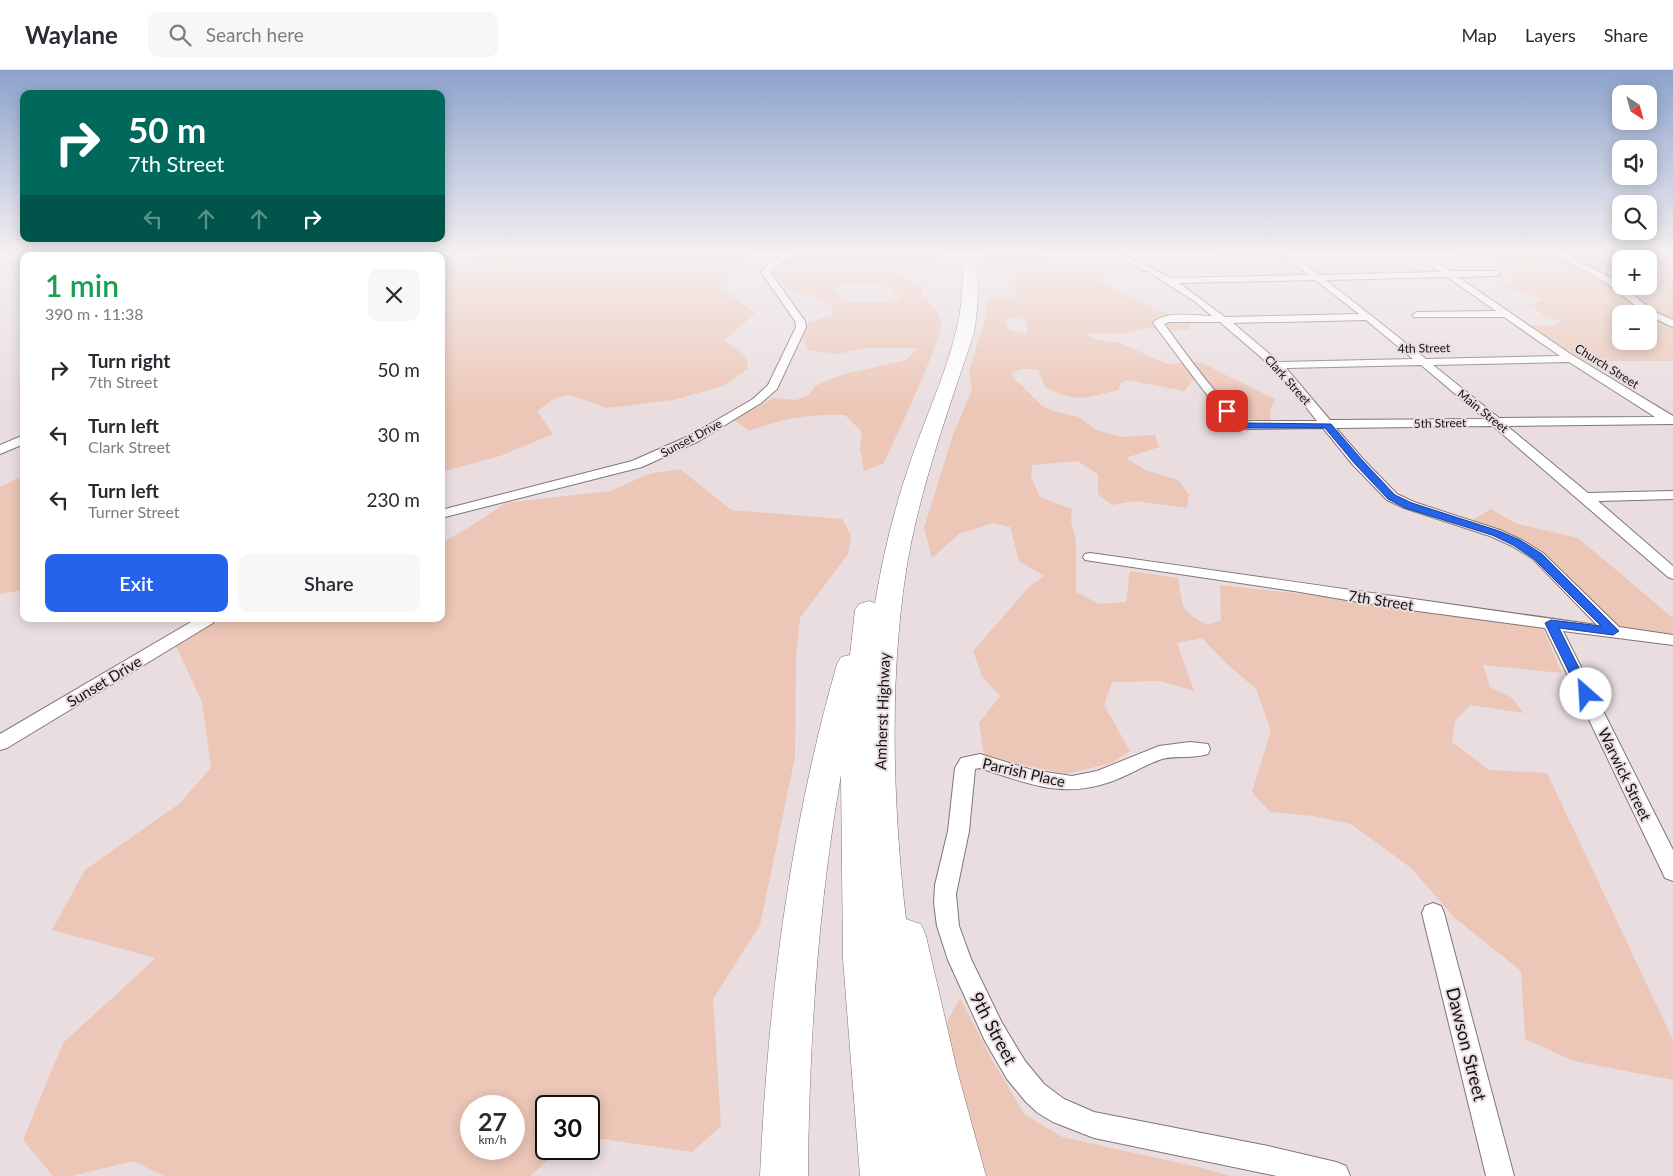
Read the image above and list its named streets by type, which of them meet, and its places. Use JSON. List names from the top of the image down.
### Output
{
  "streets": {
    "highway": ["Amherst Highway"],
    "street": [
      "4th Street",
      "Church Street",
      "Clark Street",
      "Main Street",
      "5th Street",
      "Sunset Drive",
      "7th Street",
      "Parrish Place",
      "Warwick Street",
      "9th Street",
      "Dawson Street"
    ]
  },
  "crossings": [
    ["4th Street", "Church Street"],
    ["4th Street", "Clark Street"],
    ["4th Street", "Main Street"],
    ["Church Street", "5th Street"],
    ["Clark Street", "5th Street"],
    ["Clark Street", "7th Street"],
    ["Main Street", "5th Street"],
    ["7th Street", "Warwick Street"],
    ["Parrish Place", "9th Street"]
  ],
  "north": "bottom right",
  "page": {
    "header": "Waylane",
    "search": "Search here",
    "nav": ["Map", "Layers", "Share"],
    "map_buttons": ["+", "−"],
    "turn": ["50 m", "7th Street"],
    "heading": ["1 min", "390 m · 11:38"],
    "list": [
      {
        "name": "Turn right",
        "note": "7th Street",
        "value": "50 m"
      },
      {
        "name": "Turn left",
        "note": "Clark Street",
        "value": "30 m"
      },
      {
        "name": "Turn left",
        "note": "Turner Street",
        "value": "230 m"
      }
    ],
    "buttons": ["Exit", "Share"],
    "speed": "27 km/h",
    "limit": "30"
  }
}
